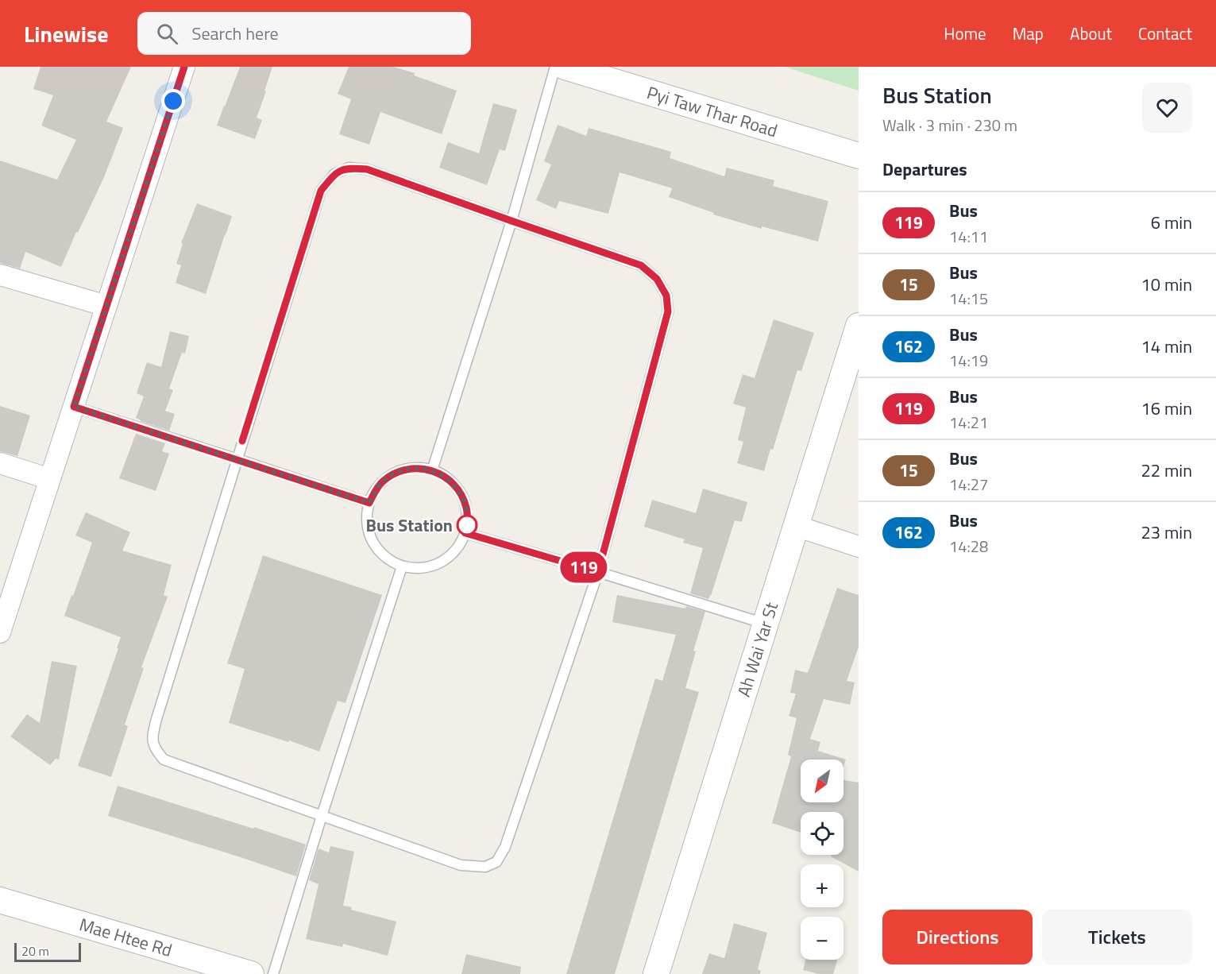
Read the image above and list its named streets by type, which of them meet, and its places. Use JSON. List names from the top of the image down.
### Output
{
  "streets": {
    "street": ["Pyi Taw Thar Road", "Ah Wai Yar St", "Mae Htee Rd"]
  },
  "places": ["Bus Station"],
  "lines": ["bus line 119"],
  "scale_bar": "20 m",
  "north": "bottom left",
  "page": {
    "header": "Linewise",
    "search": "Search here",
    "nav": [
      "Home",
      "Map",
      "About",
      "Contact"
    ],
    "on_map": "119",
    "heading": [
      ["Bus Station", "Walk · 3 min · 230 m"],
      "Departures"
    ],
    "list": [
      {
        "mark": "119",
        "name": "Bus",
        "note": "14:11",
        "value": "6 min"
      },
      {
        "mark": "15",
        "name": "Bus",
        "note": "14:15",
        "value": "10 min"
      },
      {
        "mark": "162",
        "name": "Bus",
        "note": "14:19",
        "value": "14 min"
      },
      {
        "mark": "119",
        "name": "Bus",
        "note": "14:21",
        "value": "16 min"
      },
      {
        "mark": "15",
        "name": "Bus",
        "note": "14:27",
        "value": "22 min"
      },
      {
        "mark": "162",
        "name": "Bus",
        "note": "14:28",
        "value": "23 min"
      }
    ],
    "map_buttons": ["+", "−"],
    "buttons": ["Directions", "Tickets"],
    "scale": "20 m"
  }
}
